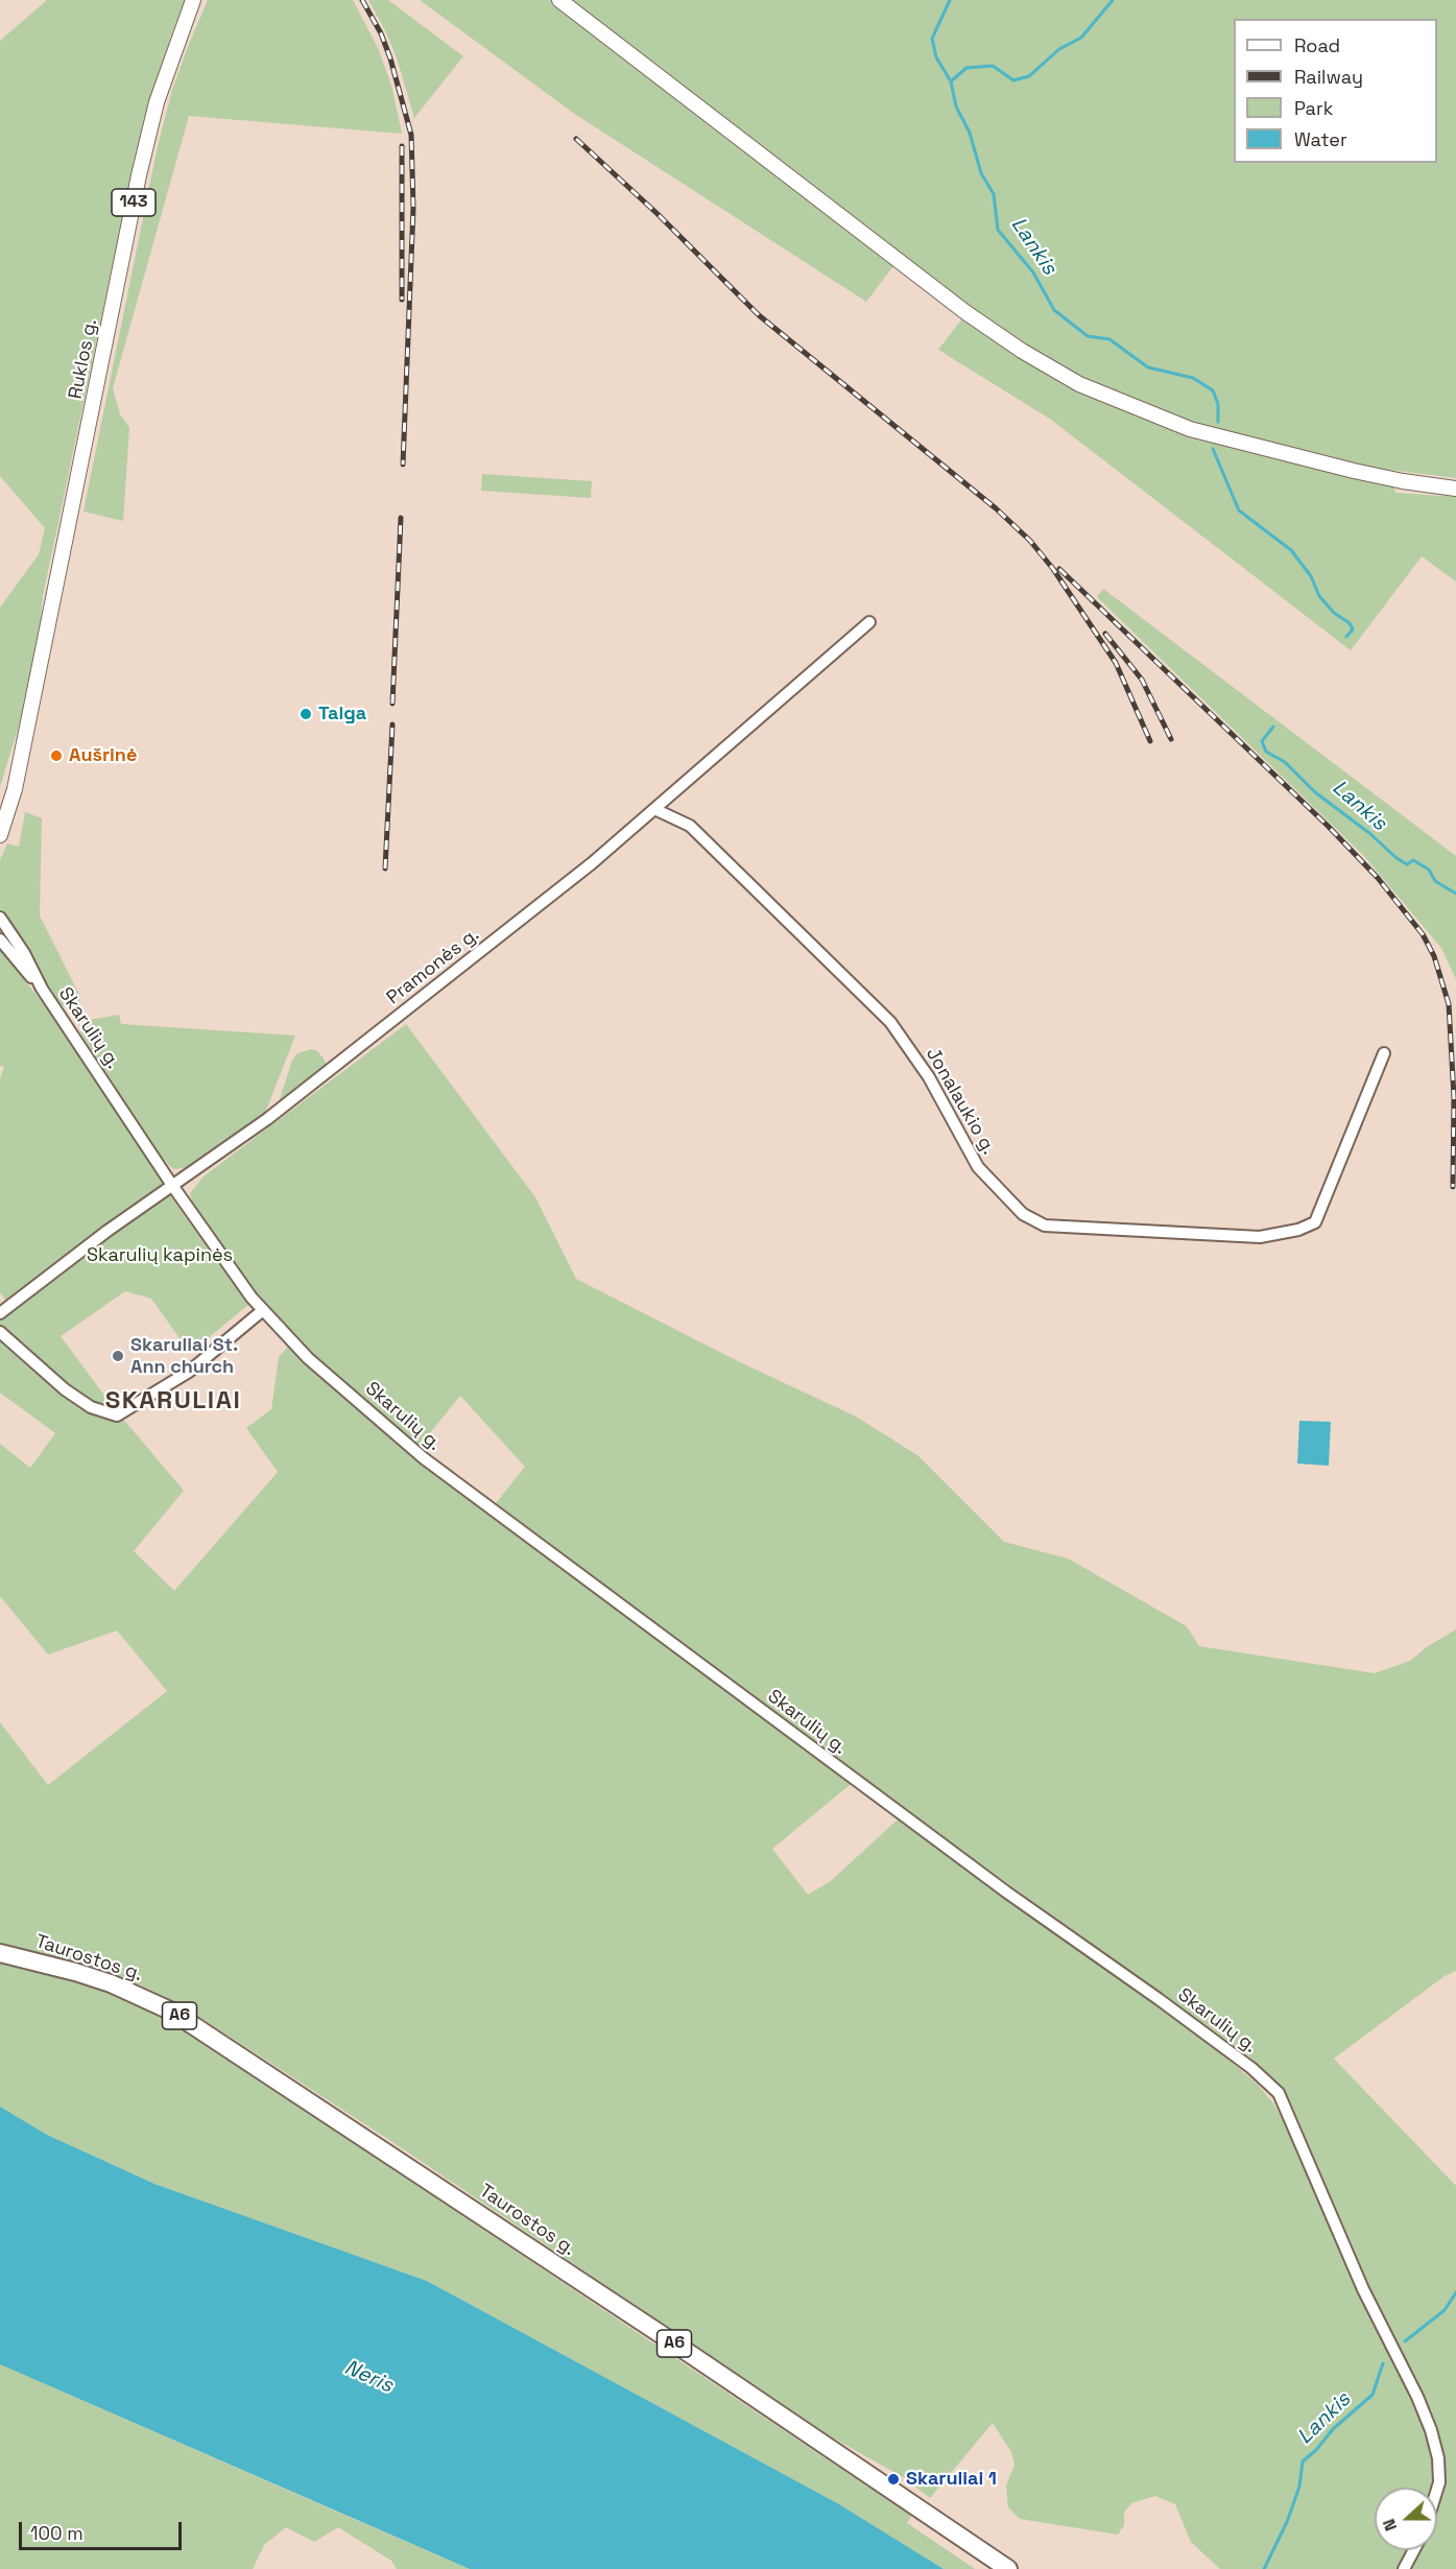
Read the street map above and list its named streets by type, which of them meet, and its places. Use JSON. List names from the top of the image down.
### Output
{
  "streets": {
    "highway": ["Taurostos g.", "A6"],
    "main road": ["143", "Ruklos g."],
    "street": ["Pramonės g.", "Skarulių g.", "Jonalaukio g."]
  },
  "crossings": [
    ["143", "Ruklos g."],
    ["Pramonės g.", "Skarulių g."],
    ["Pramonės g.", "Jonalaukio g."]
  ],
  "districts": ["SKARULIAI"],
  "water": ["Lankis", "Neris"],
  "parks": ["Skarulių kapinės"],
  "places": [
    "Talga",
    "Aušrinė",
    "Skaruliai St. Ann church",
    "Skaruliai 1"
  ],
  "legend": [
    "Road",
    "Railway",
    "Park",
    "Water"
  ],
  "scale_bar": "100 m",
  "north": "left"
}
